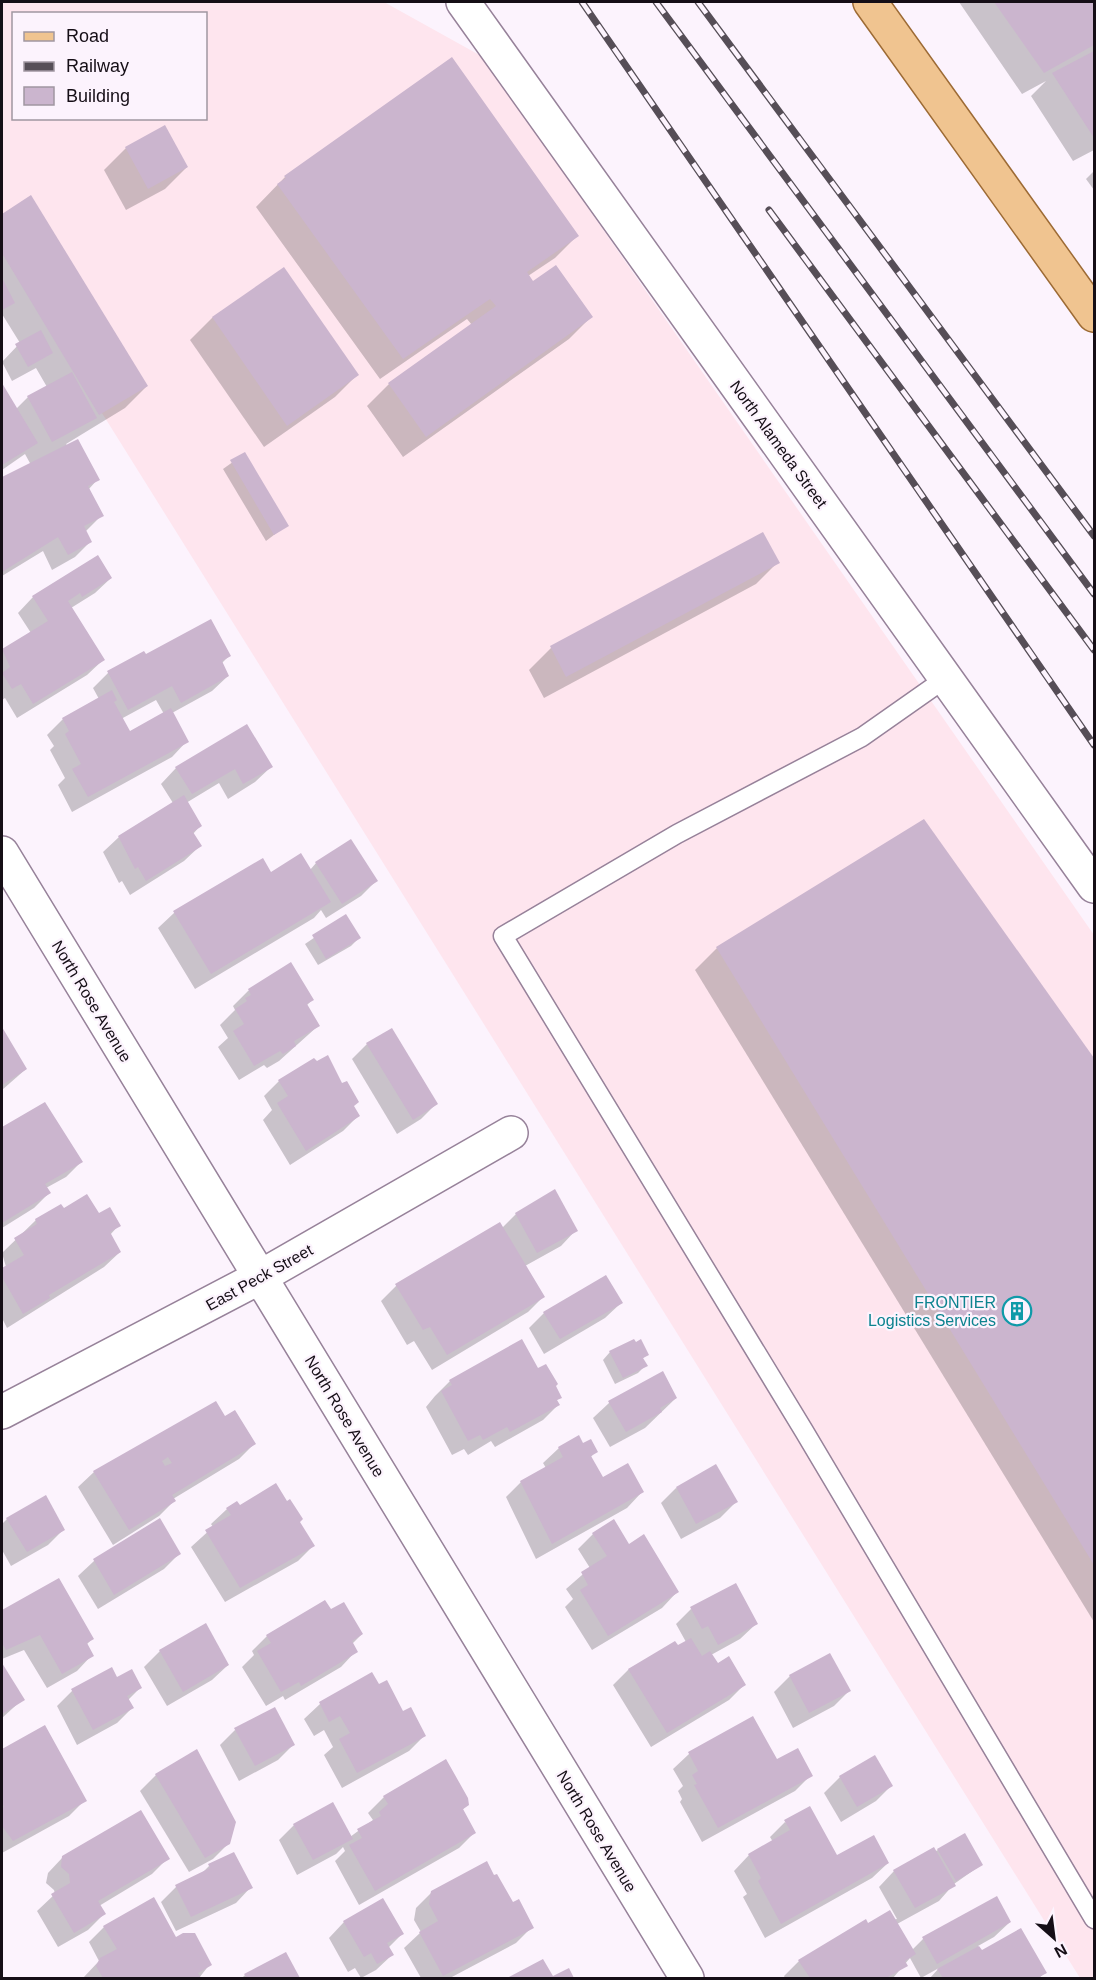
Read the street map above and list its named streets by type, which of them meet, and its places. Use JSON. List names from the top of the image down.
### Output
{
  "streets": {
    "street": ["North Alameda Street", "North Rose Avenue", "East Peck Street"]
  },
  "crossings": [
    ["North Rose Avenue", "East Peck Street"]
  ],
  "places": {
    "building": ["FRONTIER Logistics Services"]
  },
  "legend": ["Road", "Railway", "Building"],
  "north": "bottom right"
}
